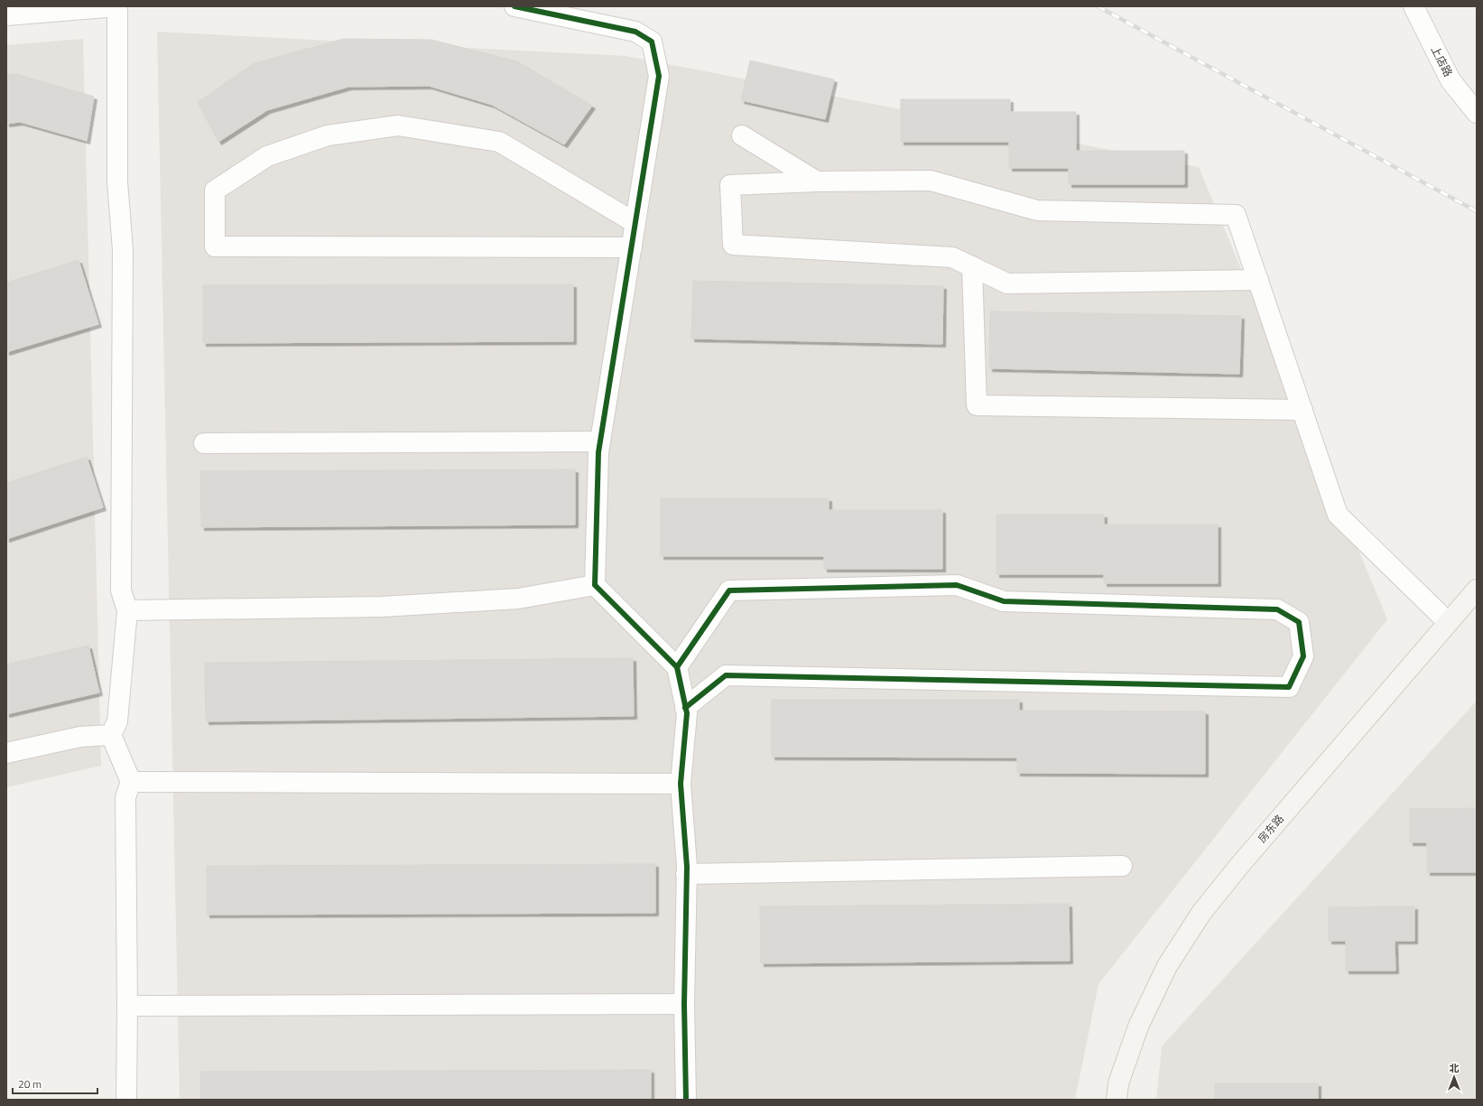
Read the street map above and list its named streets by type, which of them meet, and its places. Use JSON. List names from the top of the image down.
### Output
{
  "streets": {
    "main road": ["房东路"],
    "street": ["上店路"]
  },
  "scale_bar": "20 m",
  "north": "top"
}
